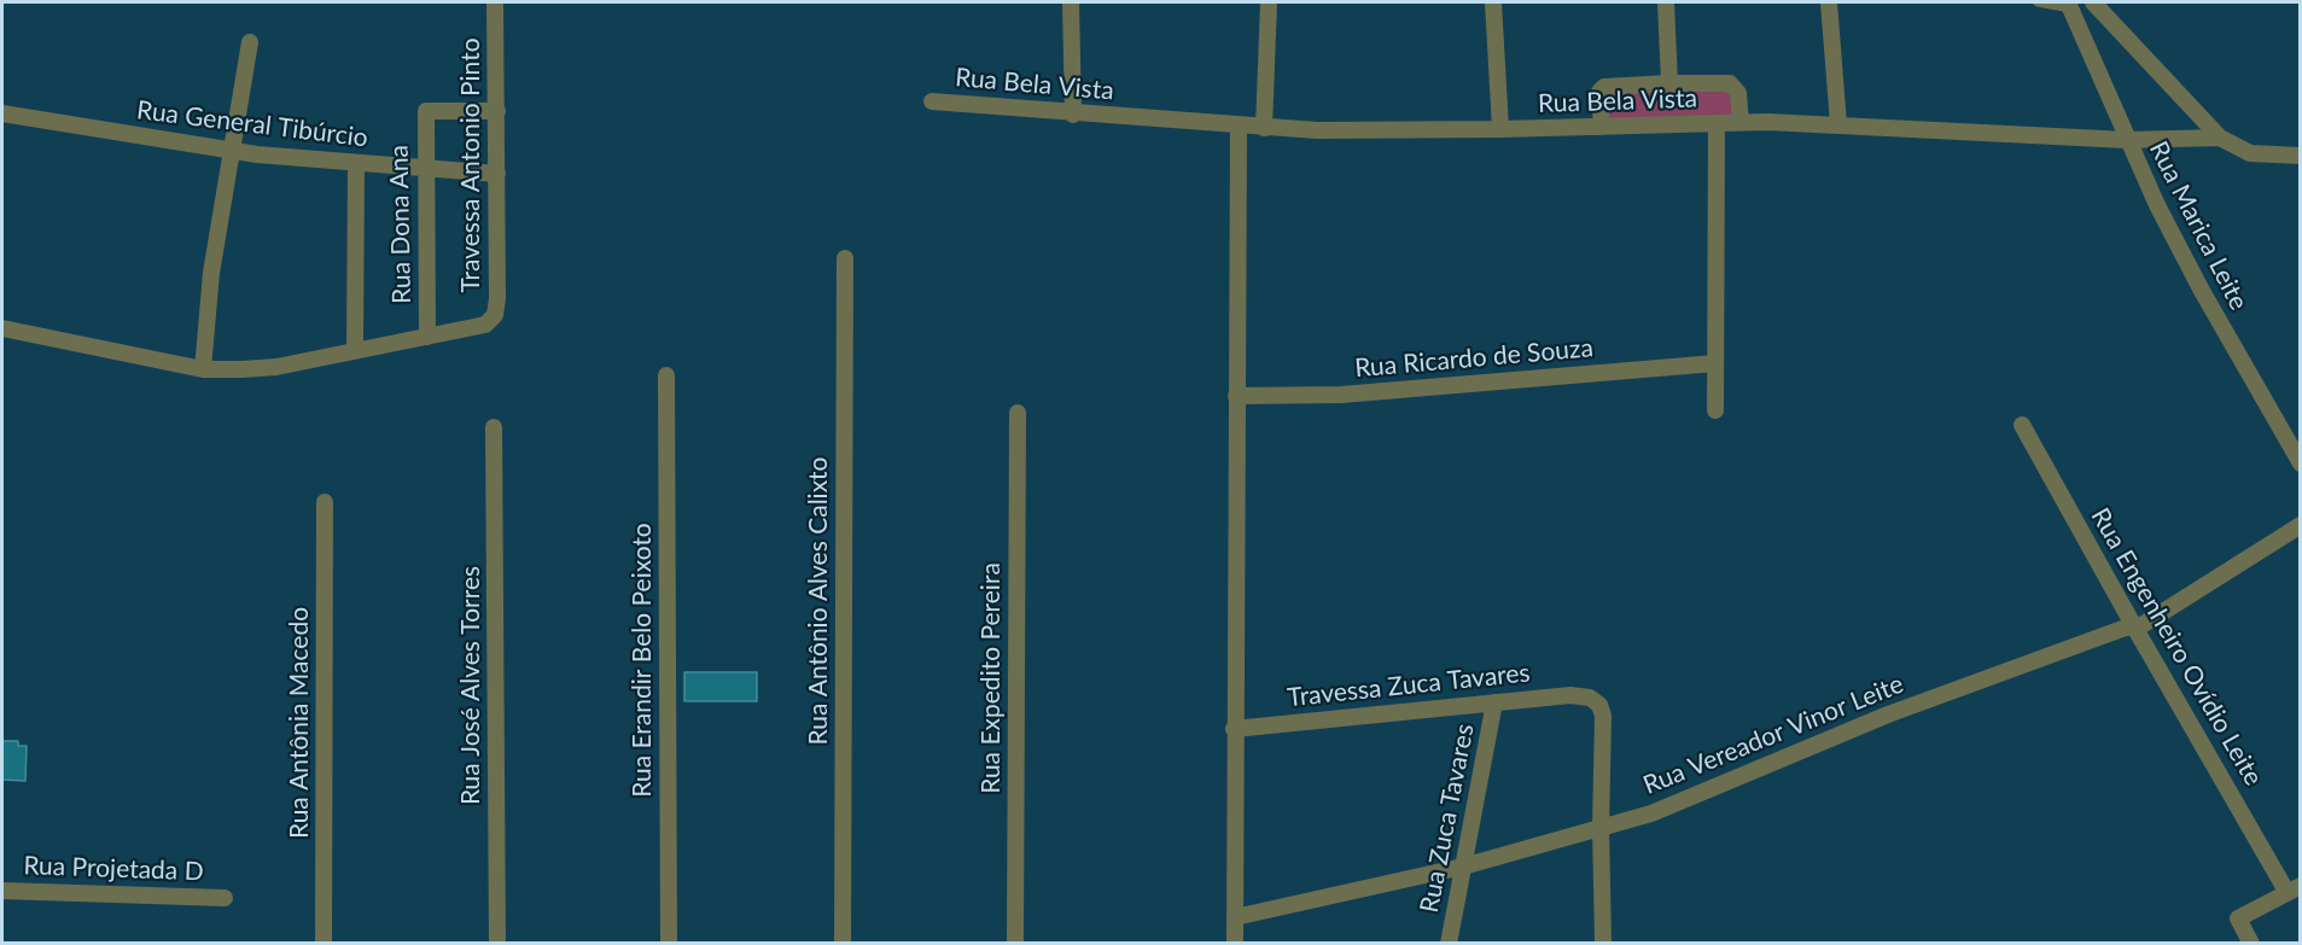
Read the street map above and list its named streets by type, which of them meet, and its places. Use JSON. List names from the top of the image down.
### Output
{
  "streets": {
    "street": [
      "Rua Bela Vista",
      "Rua General Tibúrcio",
      "Travessa Antonio Pinto",
      "Rua Dona Ana",
      "Rua Marica Leite",
      "Rua Ricardo de Souza",
      "Rua Antônio Alves Calixto",
      "Rua Engenheiro Ovídio Leite",
      "Rua Erandir Belo Peixoto",
      "Rua Expedito Pereira",
      "Rua José Alves Torres",
      "Travessa Zuca Tavares",
      "Rua Antônia Macedo",
      "Rua Vereador Vinor Leite",
      "Rua Zuca Tavares",
      "Rua Projetada D"
    ]
  },
  "crossings": [
    ["Rua Bela Vista", "Rua Marica Leite"],
    ["Rua General Tibúrcio", "Travessa Antonio Pinto"],
    ["Rua General Tibúrcio", "Rua Dona Ana"],
    ["Travessa Antonio Pinto", "Rua Dona Ana"],
    ["Rua Engenheiro Ovídio Leite", "Rua Vereador Vinor Leite"],
    ["Travessa Zuca Tavares", "Rua Vereador Vinor Leite"],
    ["Travessa Zuca Tavares", "Rua Zuca Tavares"],
    ["Rua Vereador Vinor Leite", "Rua Zuca Tavares"]
  ]
}
